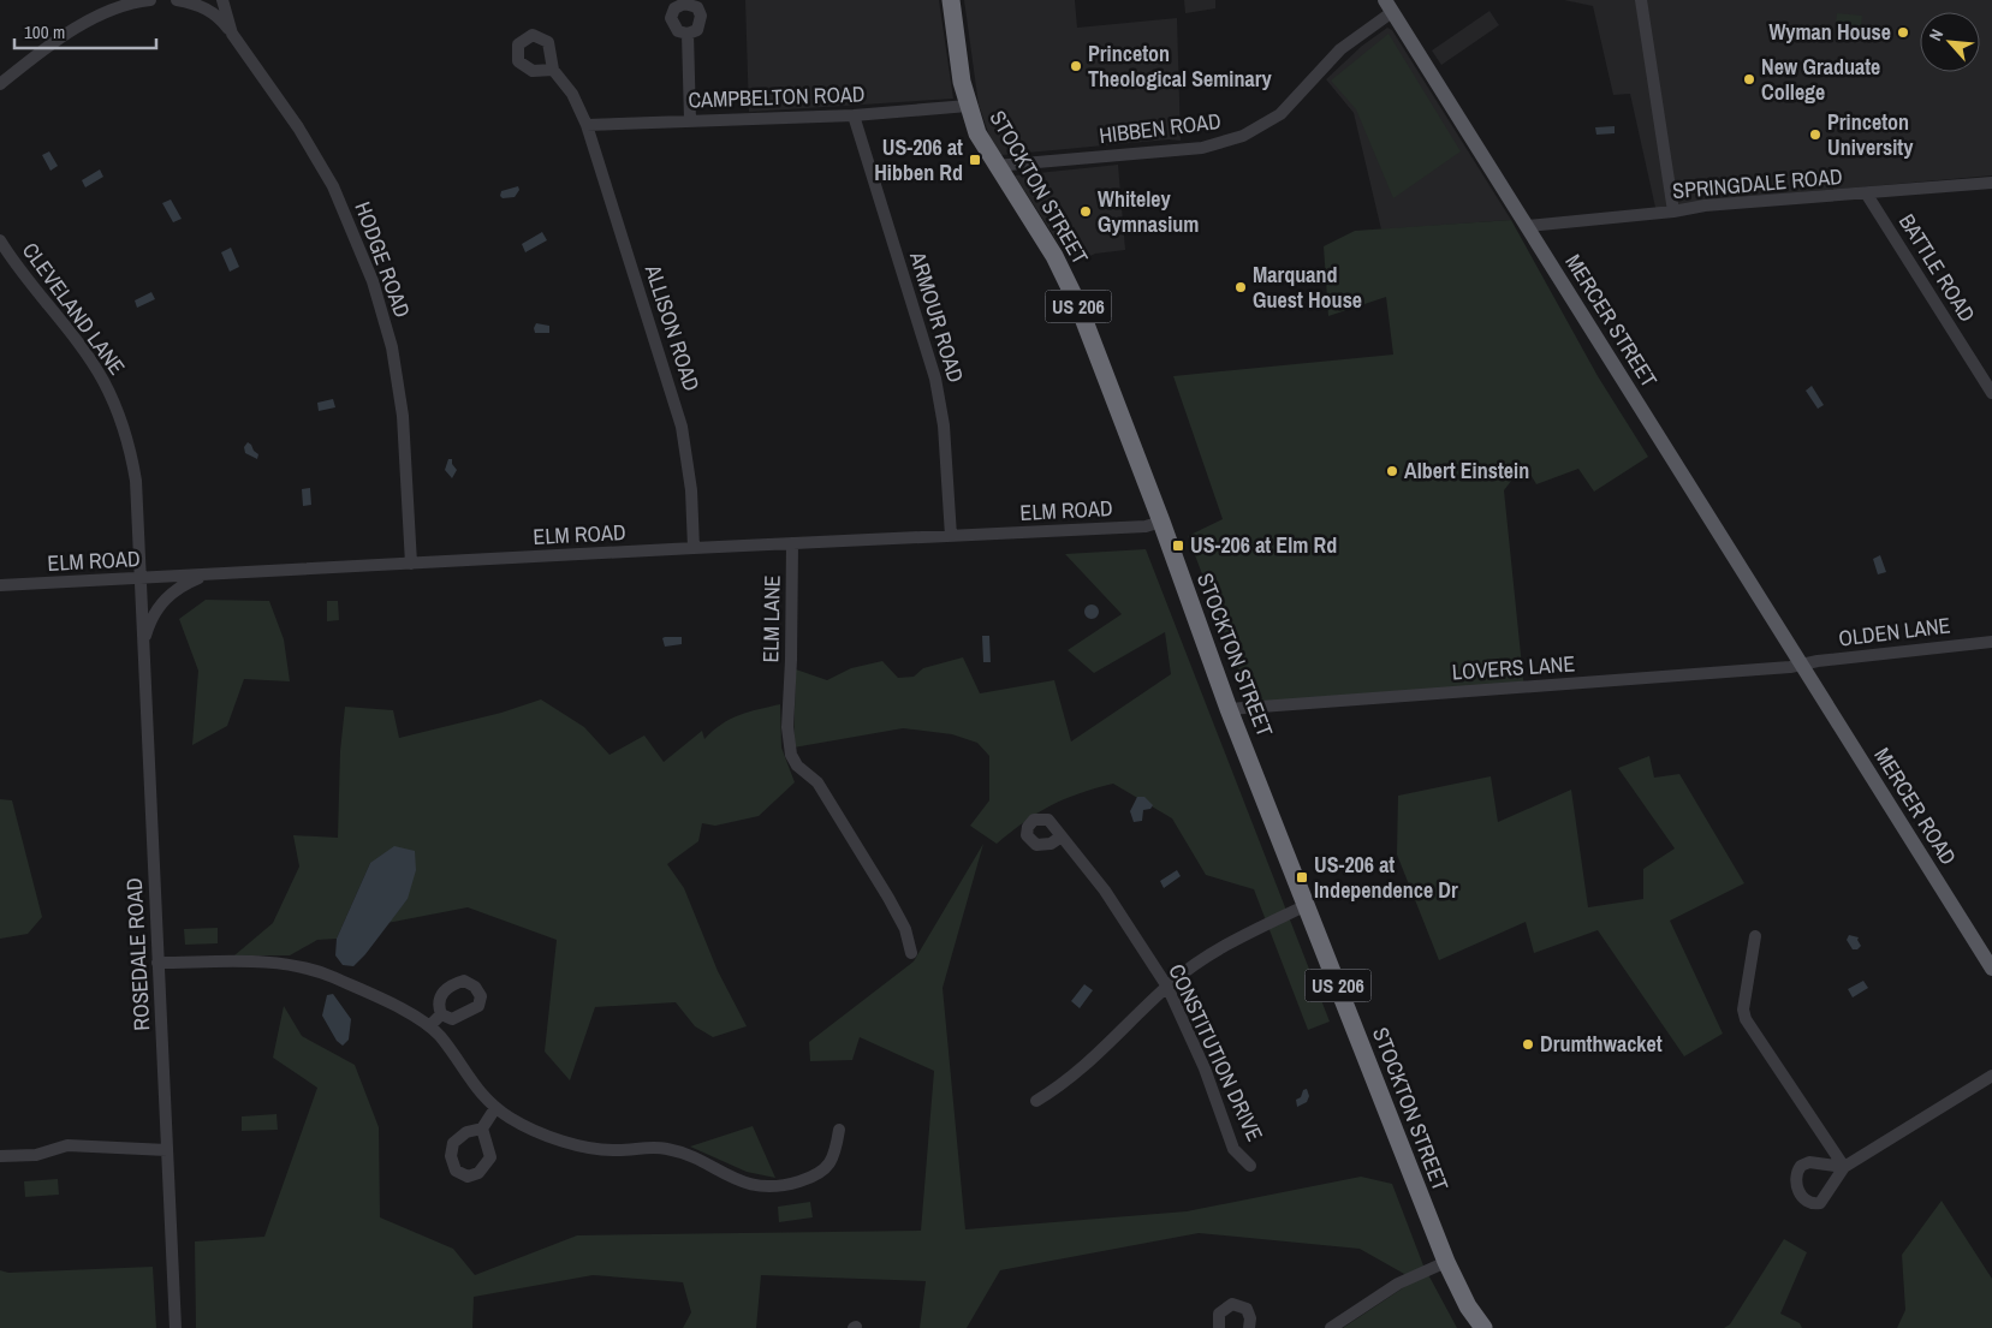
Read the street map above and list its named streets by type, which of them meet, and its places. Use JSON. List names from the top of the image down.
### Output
{
  "streets": {
    "highway": ["STOCKTON STREET", "US 206"],
    "main road": ["MERCER STREET", "MERCER ROAD"],
    "street": [
      "CAMPBELTON ROAD",
      "HIBBEN ROAD",
      "SPRINGDALE ROAD",
      "HODGE ROAD",
      "BATTLE ROAD",
      "CLEVELAND LANE",
      "ARMOUR ROAD",
      "ALLISON ROAD",
      "ELM ROAD",
      "ELM LANE",
      "OLDEN LANE",
      "LOVERS LANE",
      "ROSEDALE ROAD",
      "CONSTITUTION DRIVE"
    ]
  },
  "crossings": [
    ["CAMPBELTON ROAD", "STOCKTON STREET"],
    ["CAMPBELTON ROAD", "ARMOUR ROAD"],
    ["CAMPBELTON ROAD", "ALLISON ROAD"],
    ["HIBBEN ROAD", "STOCKTON STREET"],
    ["HIBBEN ROAD", "MERCER STREET"],
    ["SPRINGDALE ROAD", "BATTLE ROAD"],
    ["SPRINGDALE ROAD", "MERCER STREET"],
    ["STOCKTON STREET", "ELM ROAD"],
    ["STOCKTON STREET", "LOVERS LANE"],
    ["HODGE ROAD", "ELM ROAD"],
    ["CLEVELAND LANE", "ELM ROAD"],
    ["CLEVELAND LANE", "ROSEDALE ROAD"],
    ["ARMOUR ROAD", "ELM ROAD"],
    ["MERCER STREET", "OLDEN LANE"],
    ["MERCER STREET", "LOVERS LANE"],
    ["MERCER STREET", "MERCER ROAD"],
    ["ALLISON ROAD", "ELM ROAD"],
    ["ELM ROAD", "ELM LANE"],
    ["ELM ROAD", "ROSEDALE ROAD"],
    ["OLDEN LANE", "LOVERS LANE"],
    ["OLDEN LANE", "MERCER ROAD"],
    ["LOVERS LANE", "MERCER ROAD"]
  ],
  "places": {
    "other": [
      "Wyman House",
      "Princeton Theological Seminary",
      "New Graduate College",
      "Princeton University",
      "Whiteley Gymnasium",
      "Marquand Guest House",
      "Albert Einstein",
      "Drumthwacket"
    ],
    "transit": ["US-206 at Hibben Rd", "US-206 at Elm Rd", "US-206 at Independence Dr"]
  },
  "scale_bar": "100 m",
  "north": "top left"
}
